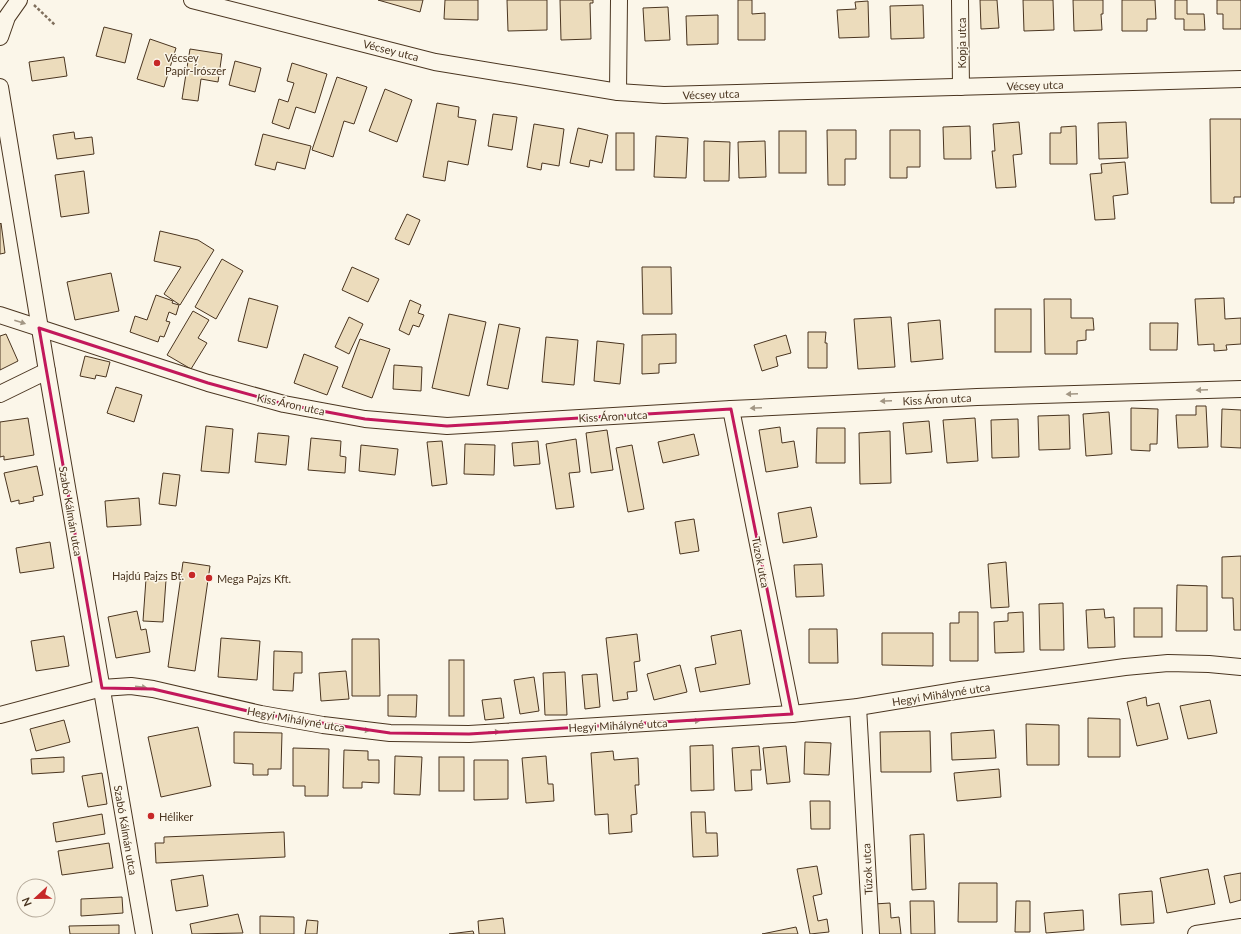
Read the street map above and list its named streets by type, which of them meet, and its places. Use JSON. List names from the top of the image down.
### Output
{
  "streets": {
    "street": [
      "Kopja utca",
      "Vécsey utca",
      "Kiss Áron utca",
      "Szabó Kálmán utca",
      "Túzok utca",
      "Hegyi Mihályné utca"
    ]
  },
  "crossings": [
    ["Kopja utca", "Vécsey utca"],
    ["Kiss Áron utca", "Szabó Kálmán utca"],
    ["Kiss Áron utca", "Túzok utca"],
    ["Szabó Kálmán utca", "Hegyi Mihályné utca"],
    ["Túzok utca", "Hegyi Mihályné utca"]
  ],
  "one_way": ["Kiss Áron utca", "Hegyi Mihályné utca"],
  "places": [
    "Vécsey Papír-Írószer",
    "Hajdú Pajzs Bt.",
    "Mega Pajzs Kft.",
    "Héliker"
  ],
  "north": "left"
}
